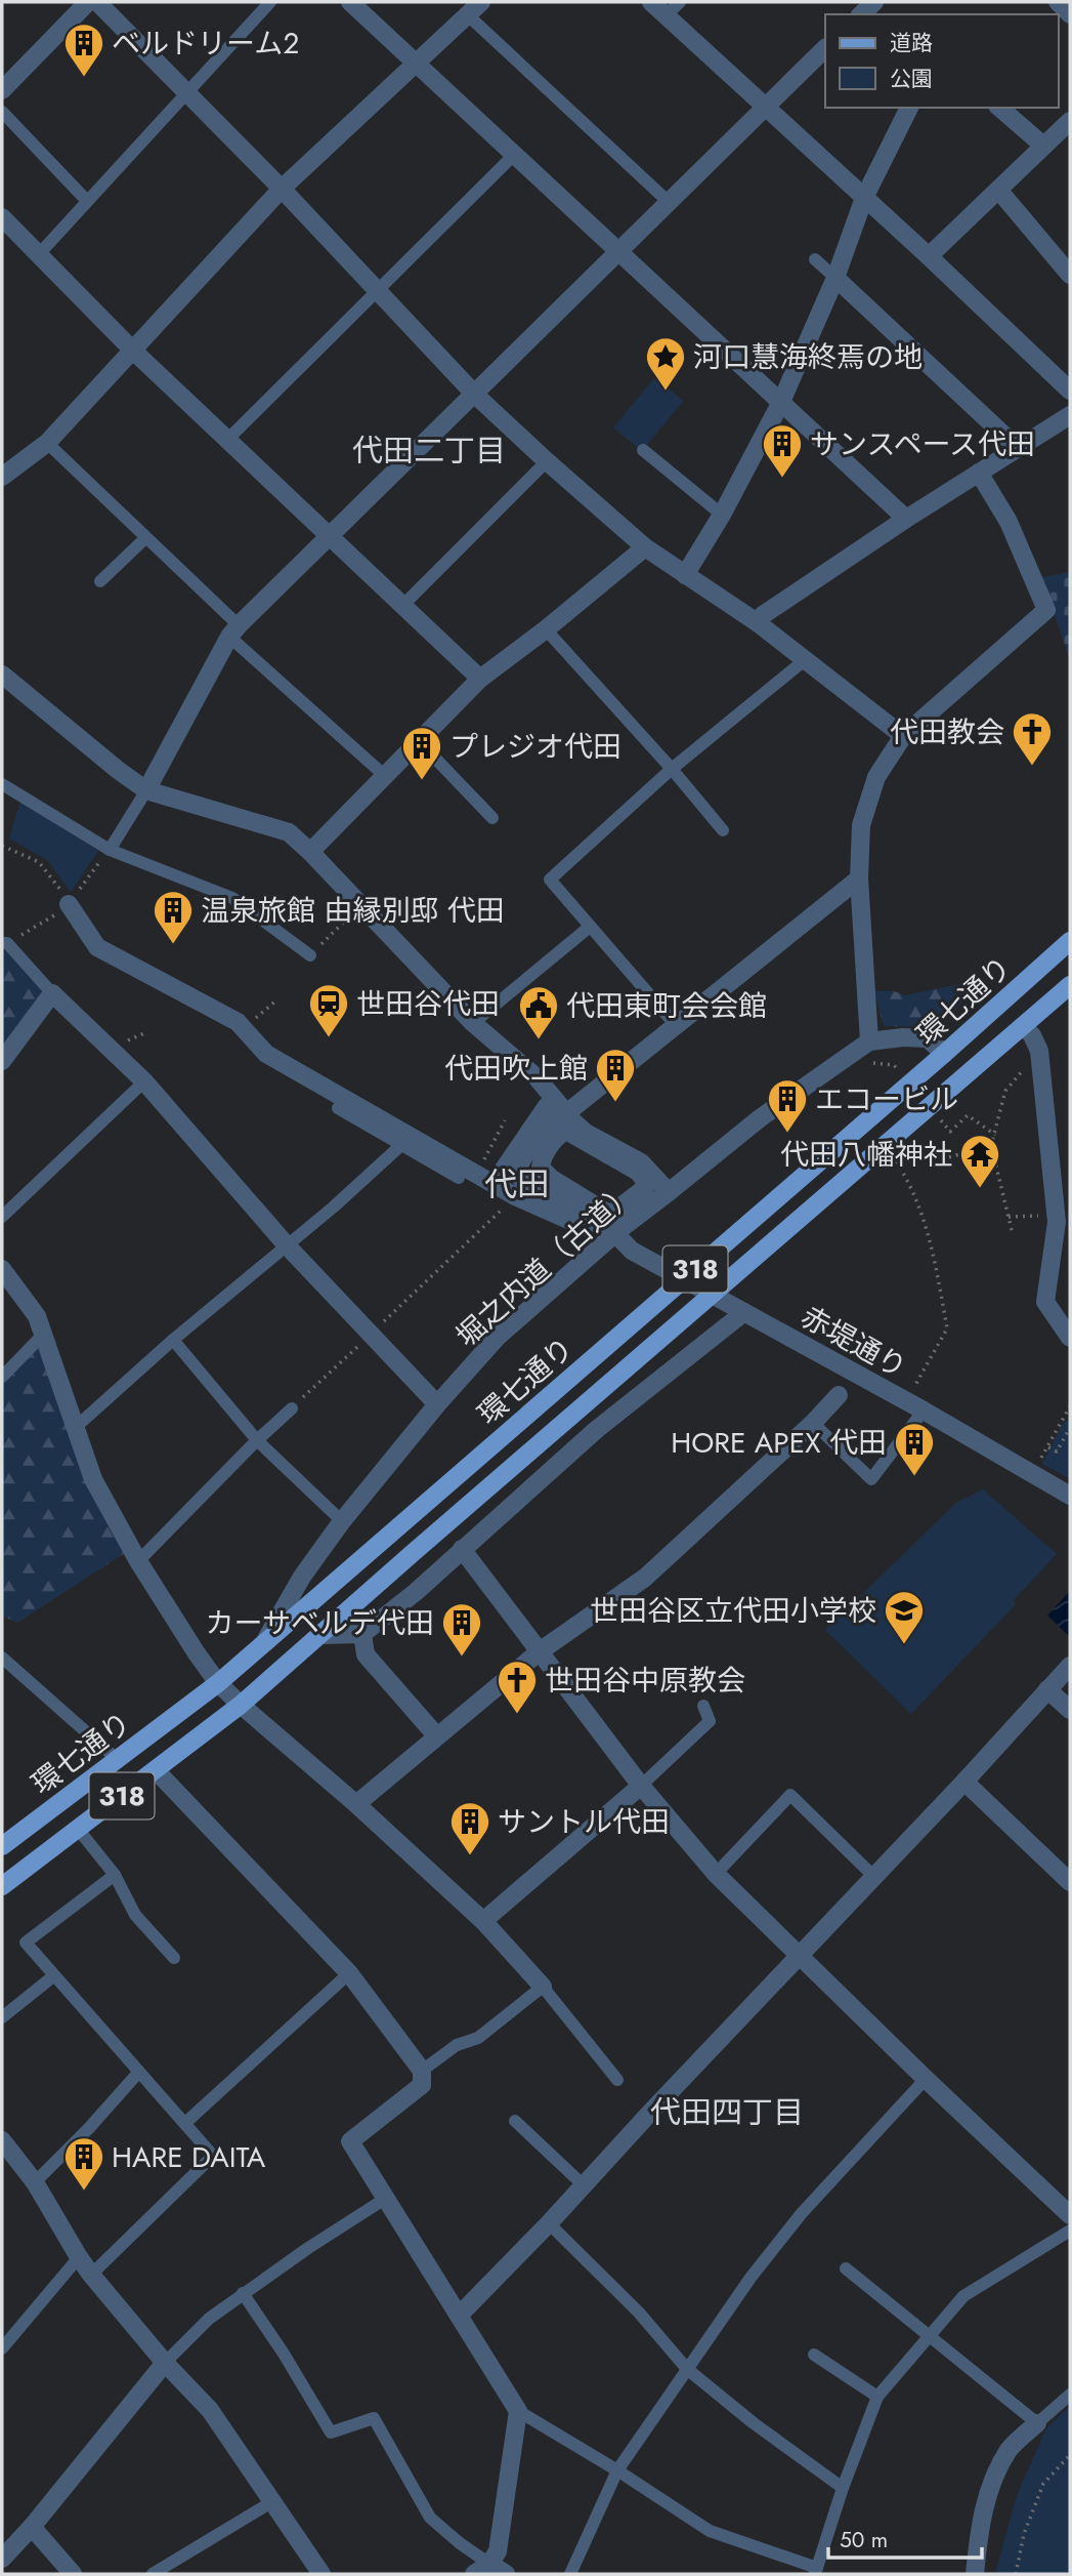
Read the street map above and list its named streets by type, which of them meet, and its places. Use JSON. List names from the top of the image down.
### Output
{
  "streets": {
    "main road": ["環七通り", "318"],
    "street": ["堀之内道（古道）", "赤堤通り"]
  },
  "crossings": [
    ["環七通り", "堀之内道（古道）"],
    ["堀之内道（古道）", "赤堤通り"]
  ],
  "districts": ["代田二丁目", "代田", "代田四丁目"],
  "places": {
    "building": [
      "ベルドリーム２",
      "サンスペース代田",
      "プレジオ代田",
      "温泉旅館 由縁別邸 代田",
      "代田吹上館",
      "エコービル",
      "HORE APEX 代田",
      "カーサベルデ代田",
      "サントル代田",
      "HARE DAITA"
    ],
    "place": ["河口慧海終焉の地"],
    "church": ["代田教会", "世田谷中原教会"],
    "station": ["世田谷代田"],
    "public building": ["代田東町会会館"],
    "temple": ["代田八幡神社"],
    "school or university": ["世田谷区立代田小学校"]
  },
  "legend": ["道路", "公園"],
  "scale_bar": "50 m"
}
